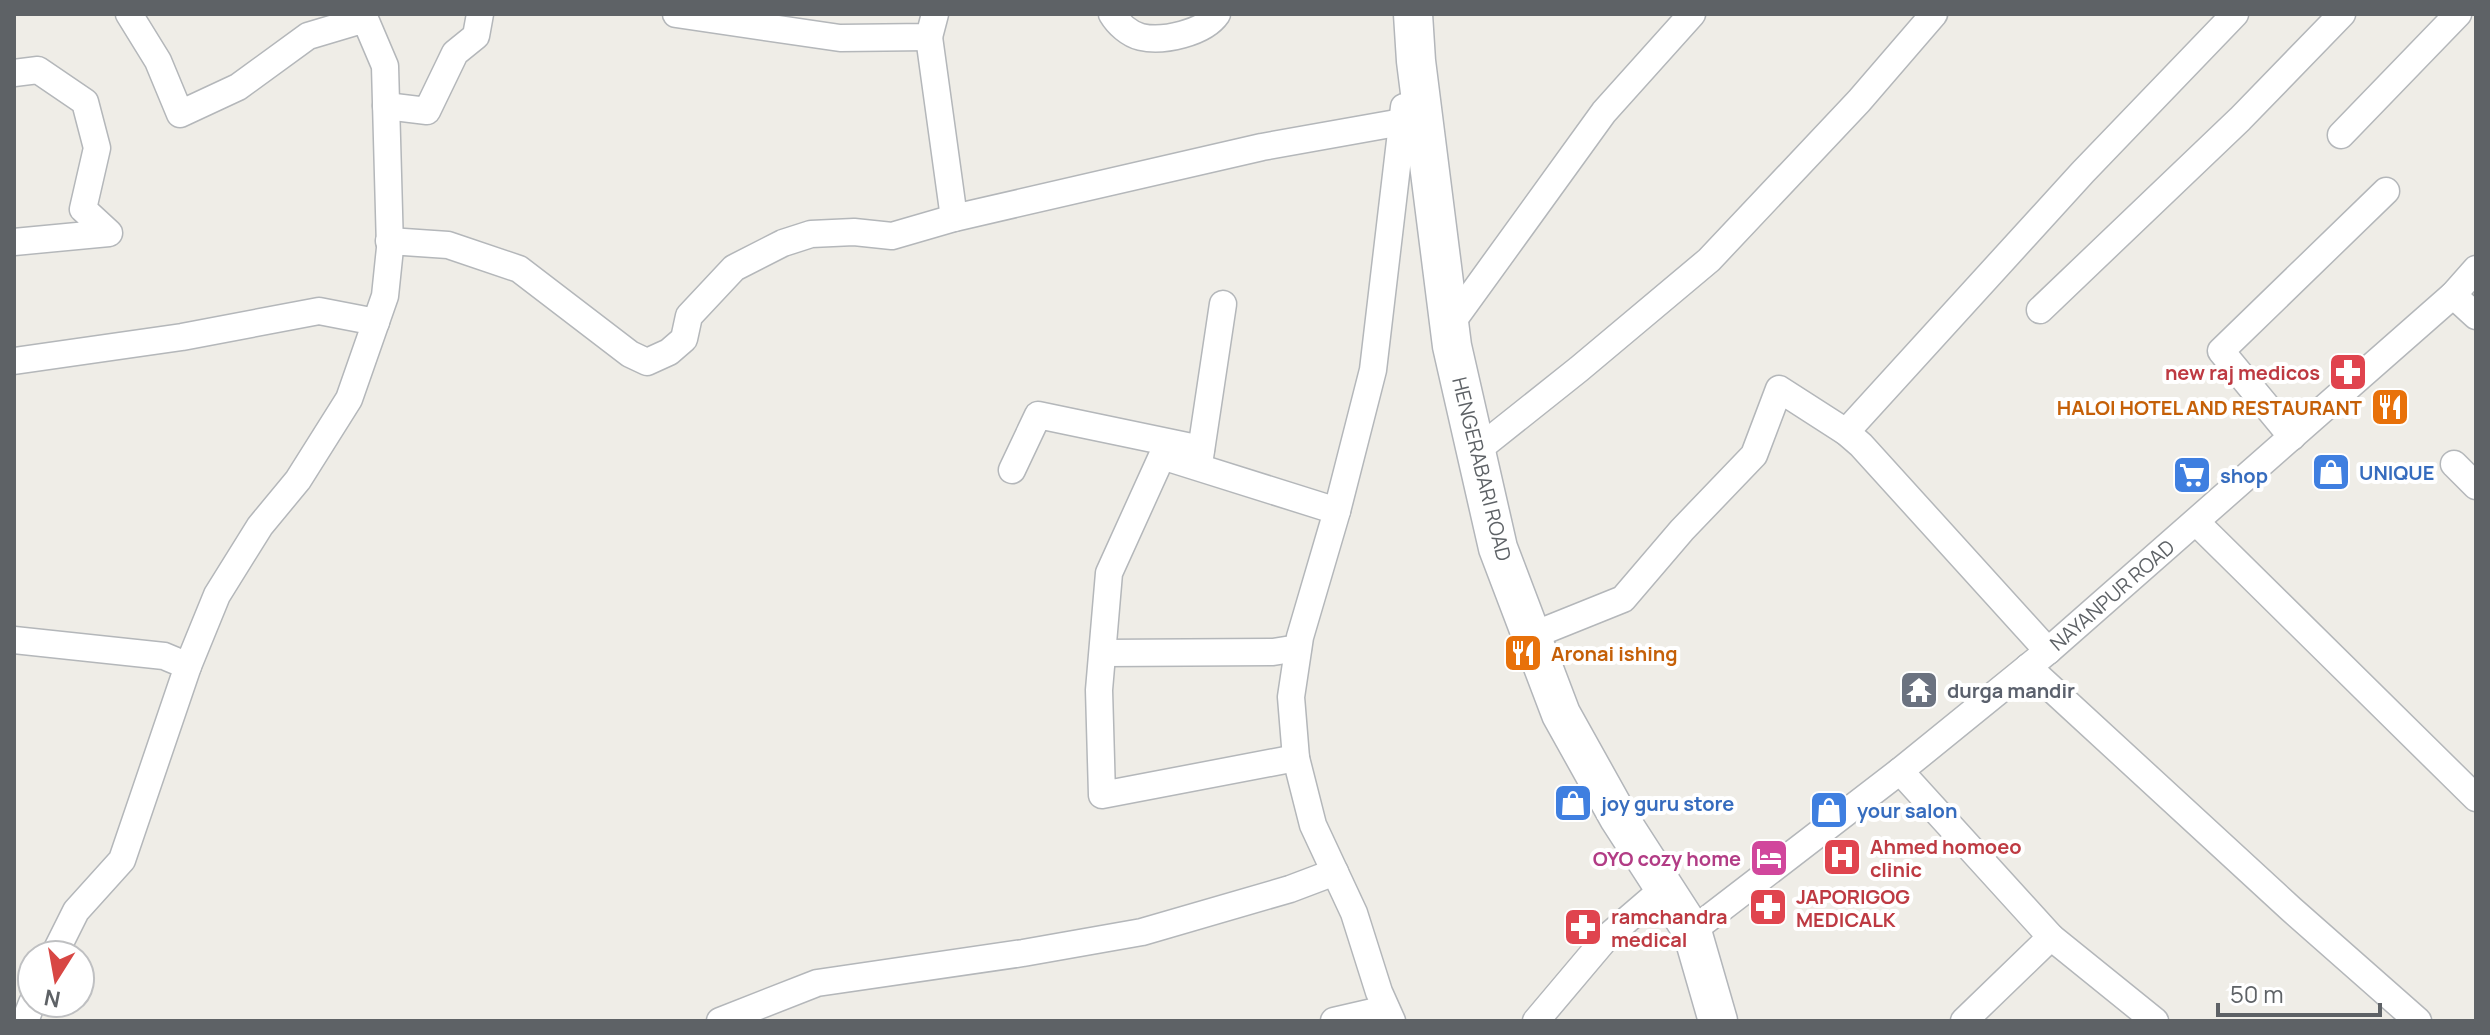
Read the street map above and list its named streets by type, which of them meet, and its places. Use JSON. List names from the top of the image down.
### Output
{
  "streets": {
    "main road": ["HENGERABARI ROAD"],
    "street": ["NAYANPUR ROAD"]
  },
  "crossings": [
    ["HENGERABARI ROAD", "NAYANPUR ROAD"]
  ],
  "places": {
    "pharmacy": ["new raj medicos", "JAPORIGOG MEDICALK", "ramchandra medical"],
    "restaurant": ["HALOI HOTEL AND RESTAURANT", "Aronai ishing"],
    "shop": ["UNIQUE", "joy guru store", "your salon"],
    "supermarket": ["shop"],
    "temple": ["durga mandir"],
    "hospital": ["Ahmed homoeo clinic"],
    "hotel": ["OYO cozy home"]
  },
  "scale_bar": "50 m",
  "north": "bottom"
}
